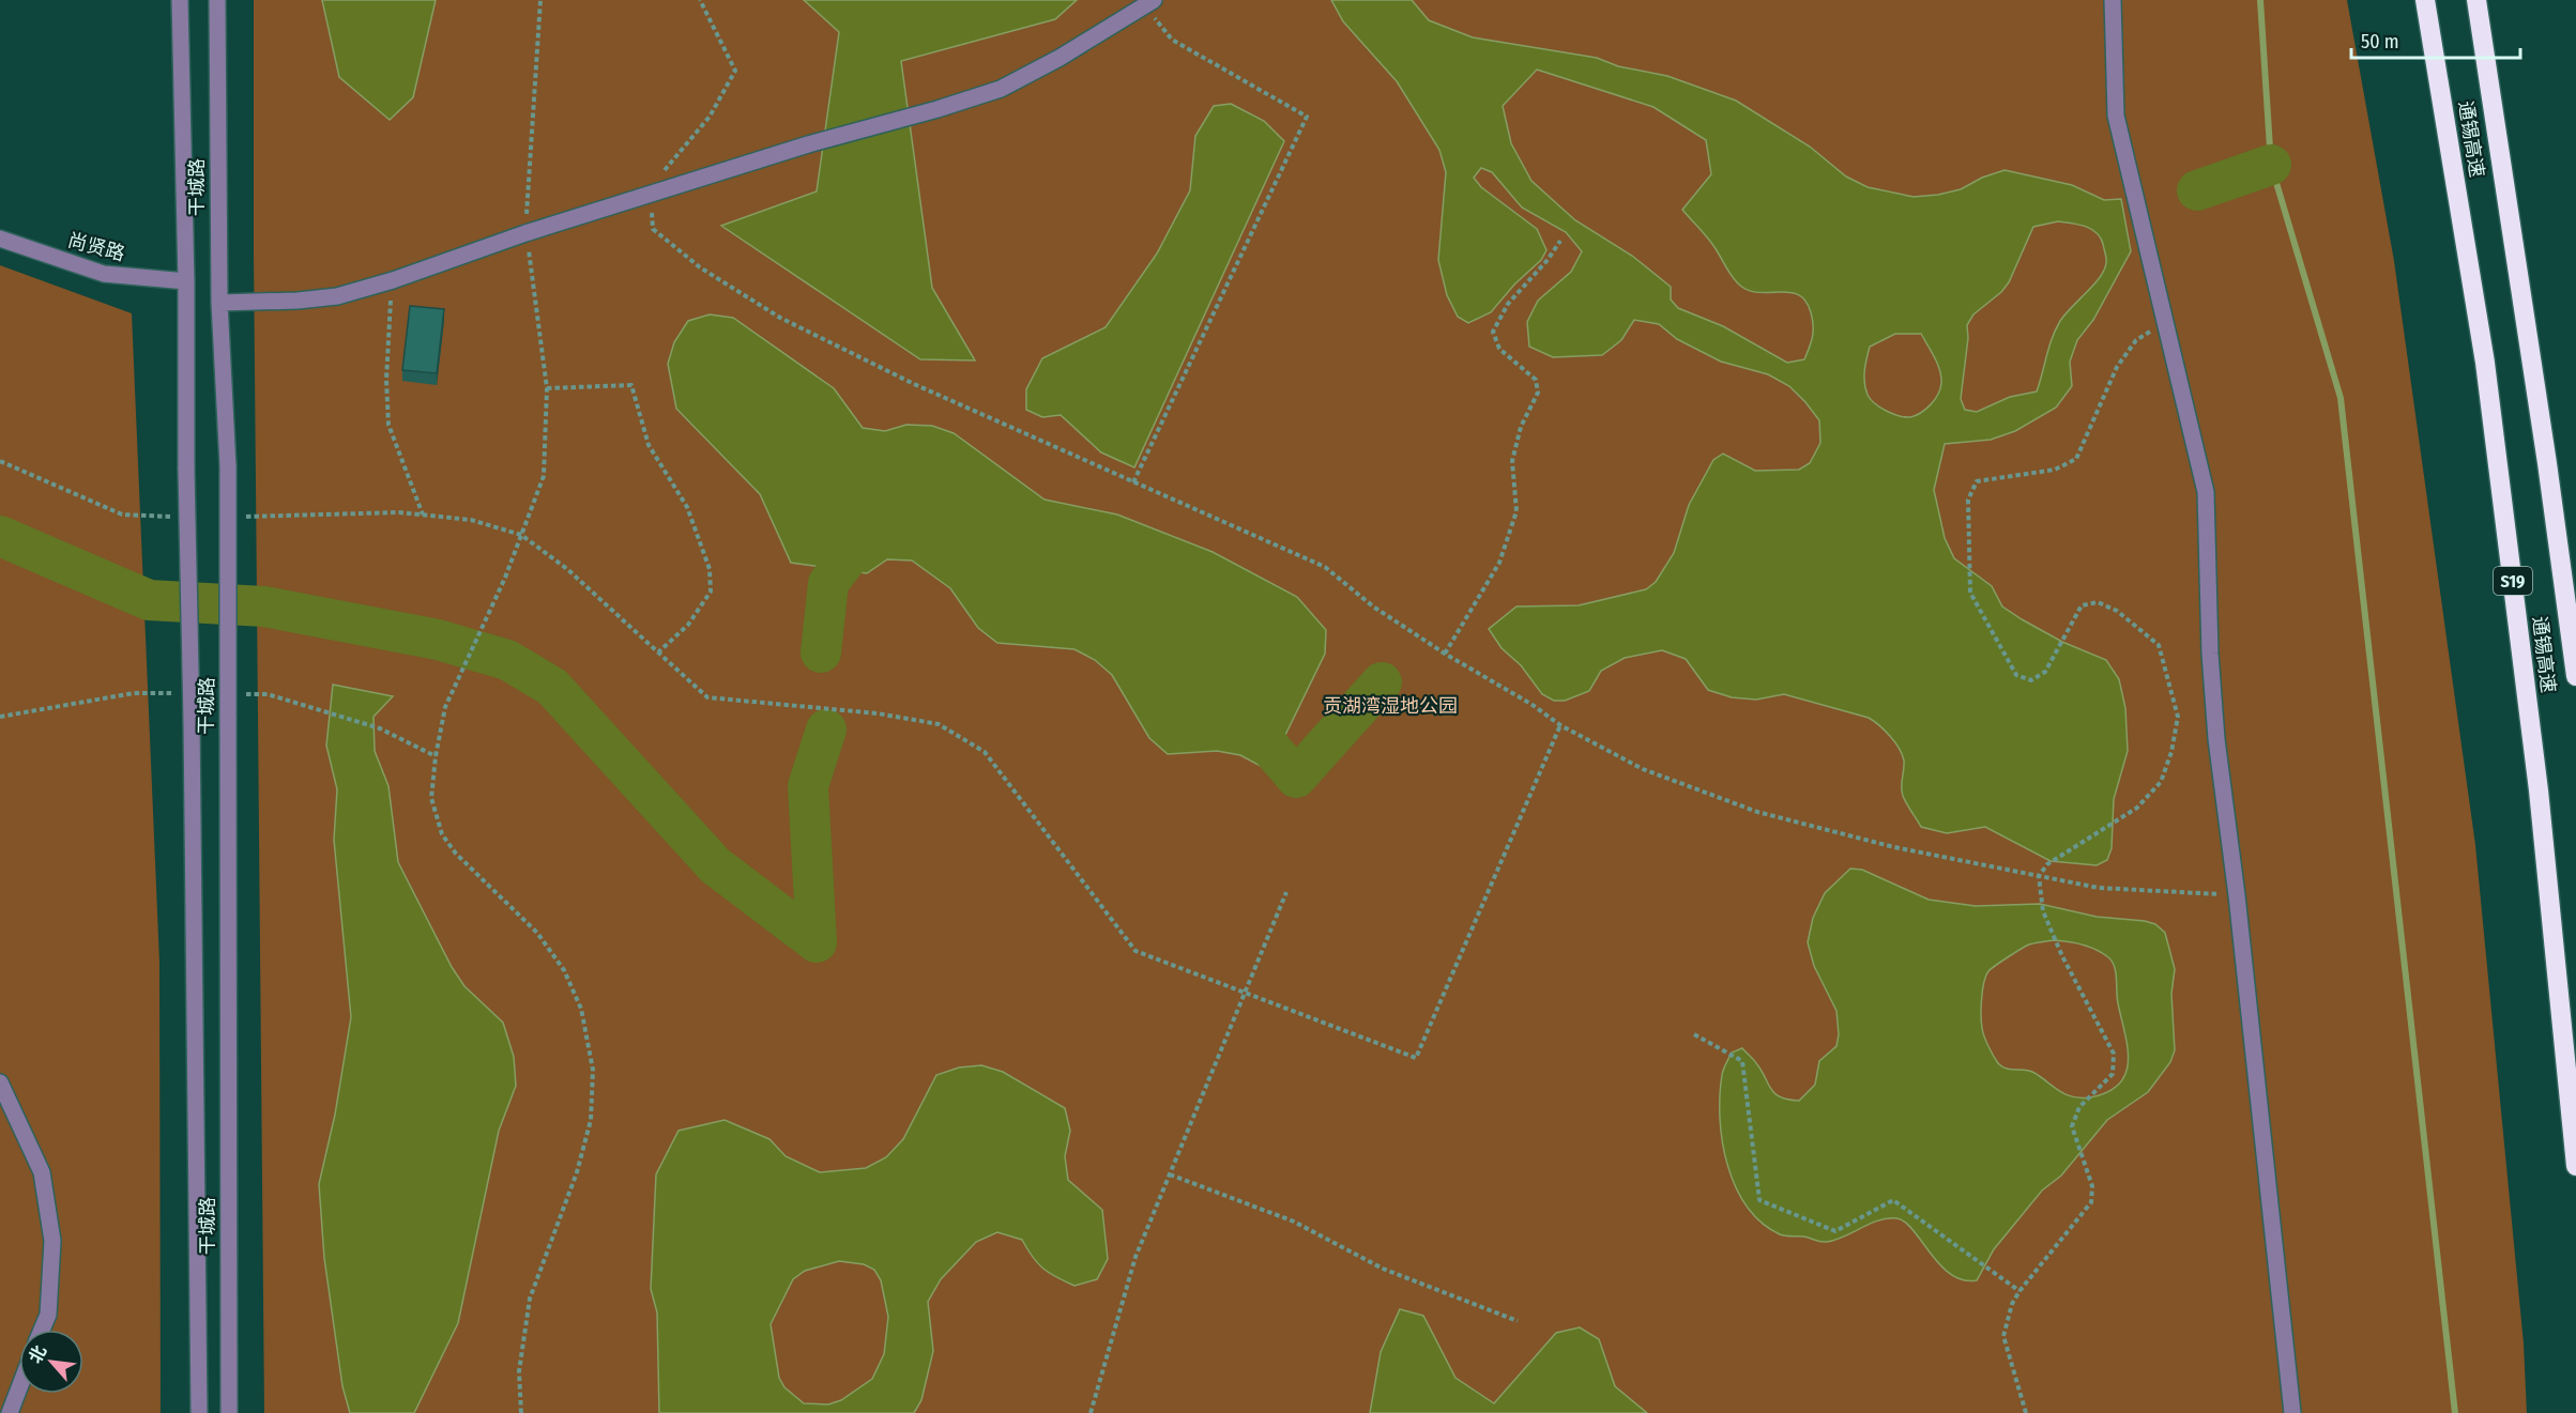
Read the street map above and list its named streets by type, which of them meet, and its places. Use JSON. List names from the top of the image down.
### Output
{
  "streets": {
    "highway": ["通锡高速", "S19"],
    "street": ["干城路", "尚贤路"]
  },
  "crossings": [
    ["干城路", "尚贤路"]
  ],
  "parks": ["贡湖湾湿地公园"],
  "scale_bar": "50 m",
  "north": "top left"
}
